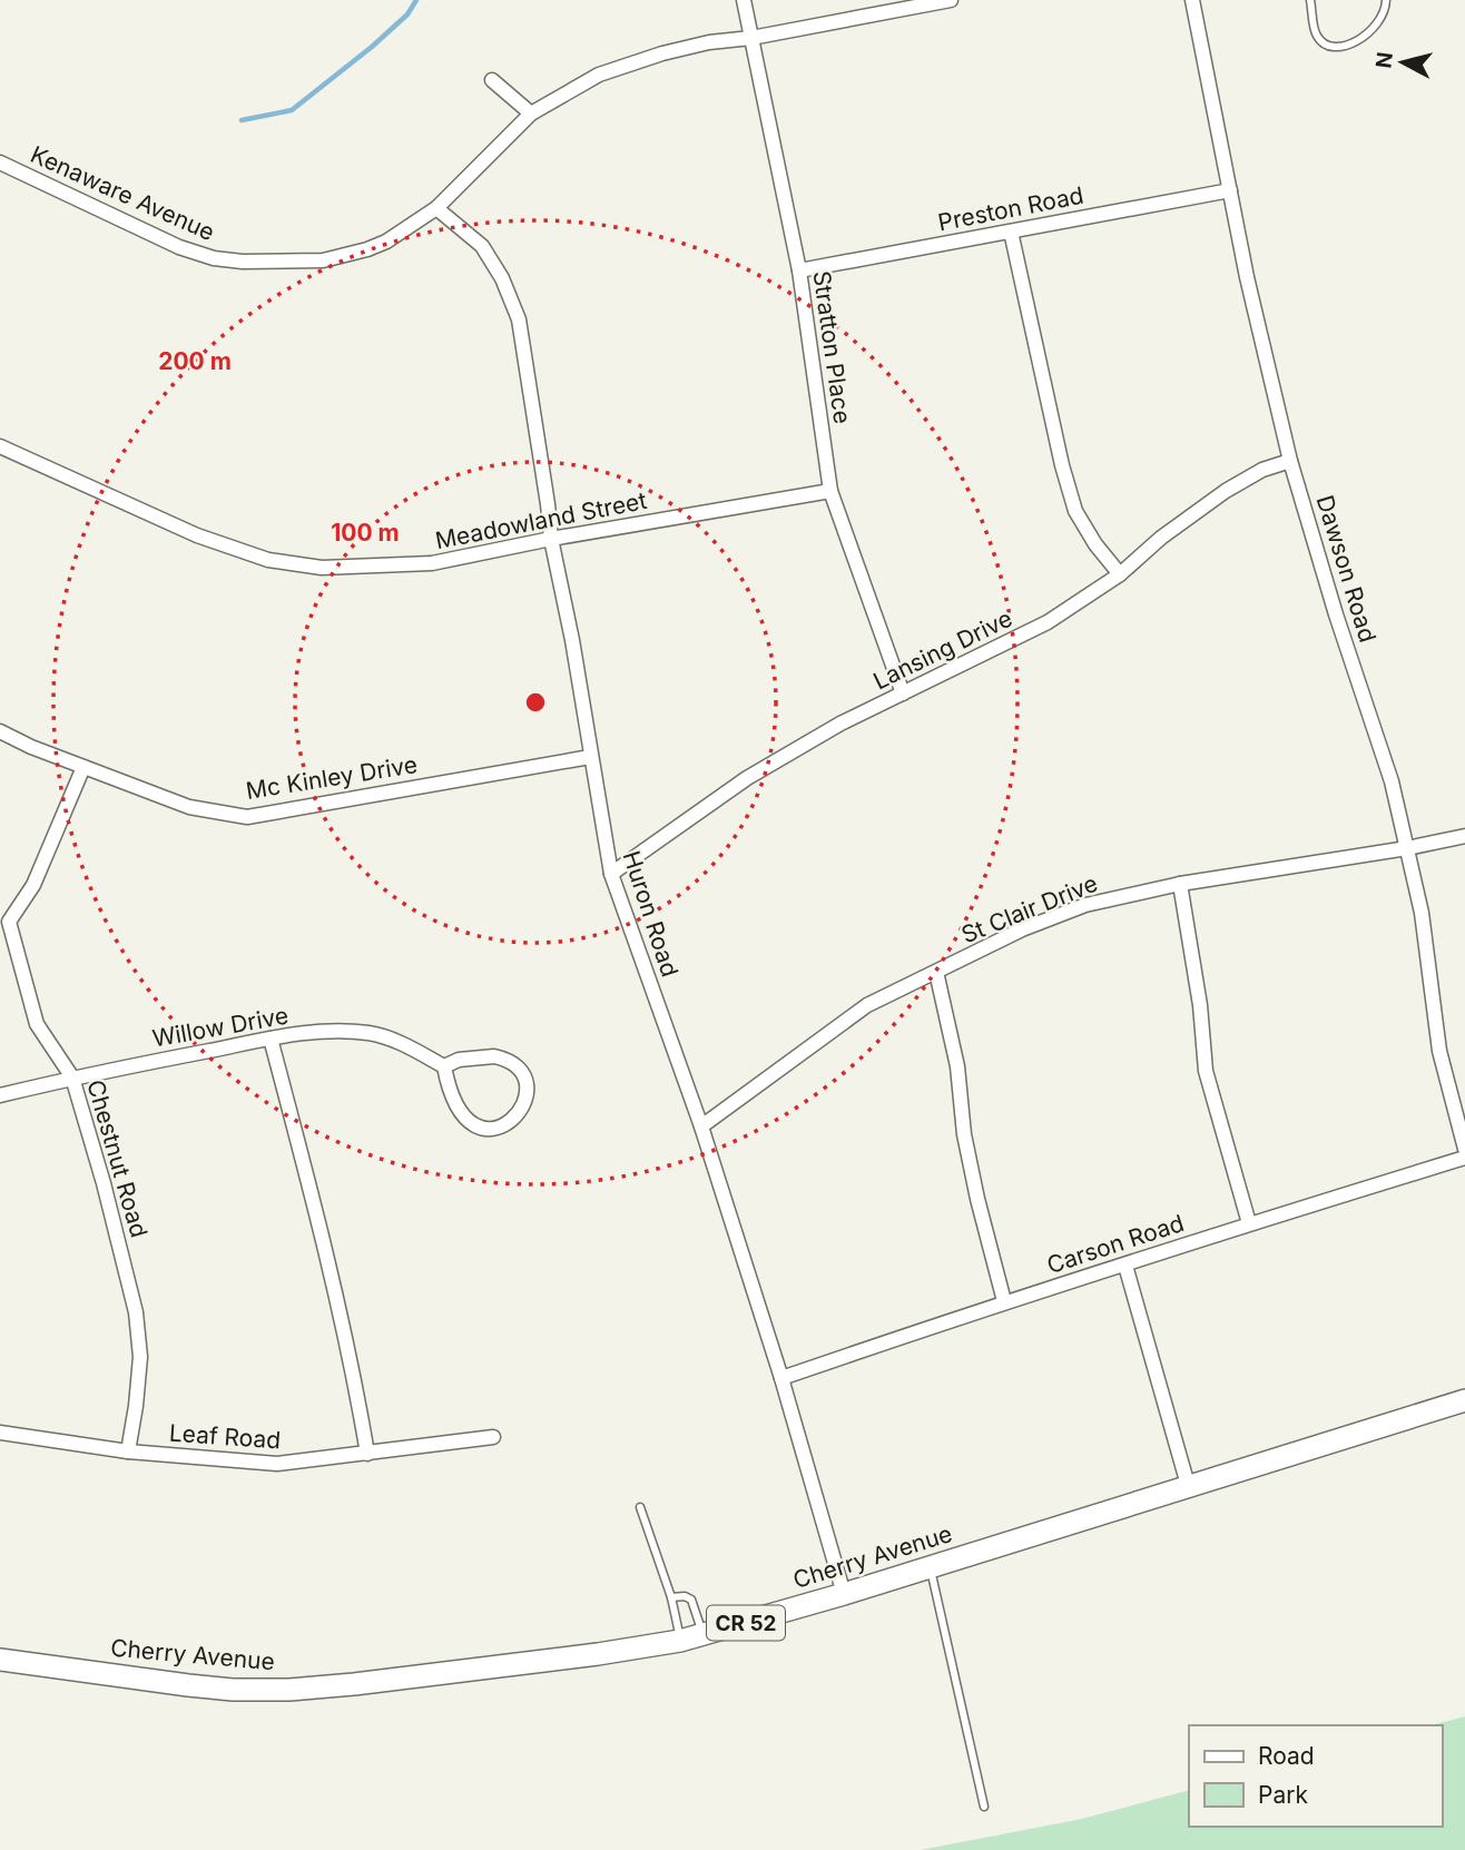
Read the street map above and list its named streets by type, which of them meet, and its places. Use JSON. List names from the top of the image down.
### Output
{
  "streets": {
    "main road": ["Cherry Avenue", "CR 52"],
    "street": [
      "Kenaware Avenue",
      "Preston Road",
      "Stratton Place",
      "Meadowland Street",
      "Dawson Road",
      "Lansing Drive",
      "Mc Kinley Drive",
      "St Clair Drive",
      "Huron Road",
      "Willow Drive",
      "Chestnut Road",
      "Carson Road",
      "Leaf Road"
    ]
  },
  "crossings": [
    ["Kenaware Avenue", "Stratton Place"],
    ["Kenaware Avenue", "Huron Road"],
    ["Preston Road", "Stratton Place"],
    ["Preston Road", "Dawson Road"],
    ["Stratton Place", "Meadowland Street"],
    ["Stratton Place", "Lansing Drive"],
    ["Meadowland Street", "Huron Road"],
    ["Dawson Road", "Lansing Drive"],
    ["Dawson Road", "St Clair Drive"],
    ["Lansing Drive", "Huron Road"],
    ["Mc Kinley Drive", "Huron Road"],
    ["Mc Kinley Drive", "Chestnut Road"],
    ["St Clair Drive", "Huron Road"],
    ["Huron Road", "Carson Road"],
    ["Huron Road", "Cherry Avenue"],
    ["Willow Drive", "Chestnut Road"],
    ["Chestnut Road", "Leaf Road"]
  ],
  "legend": ["Road", "Park"],
  "north": "left",
  "rings": ["200 m", "100 m"]
}
